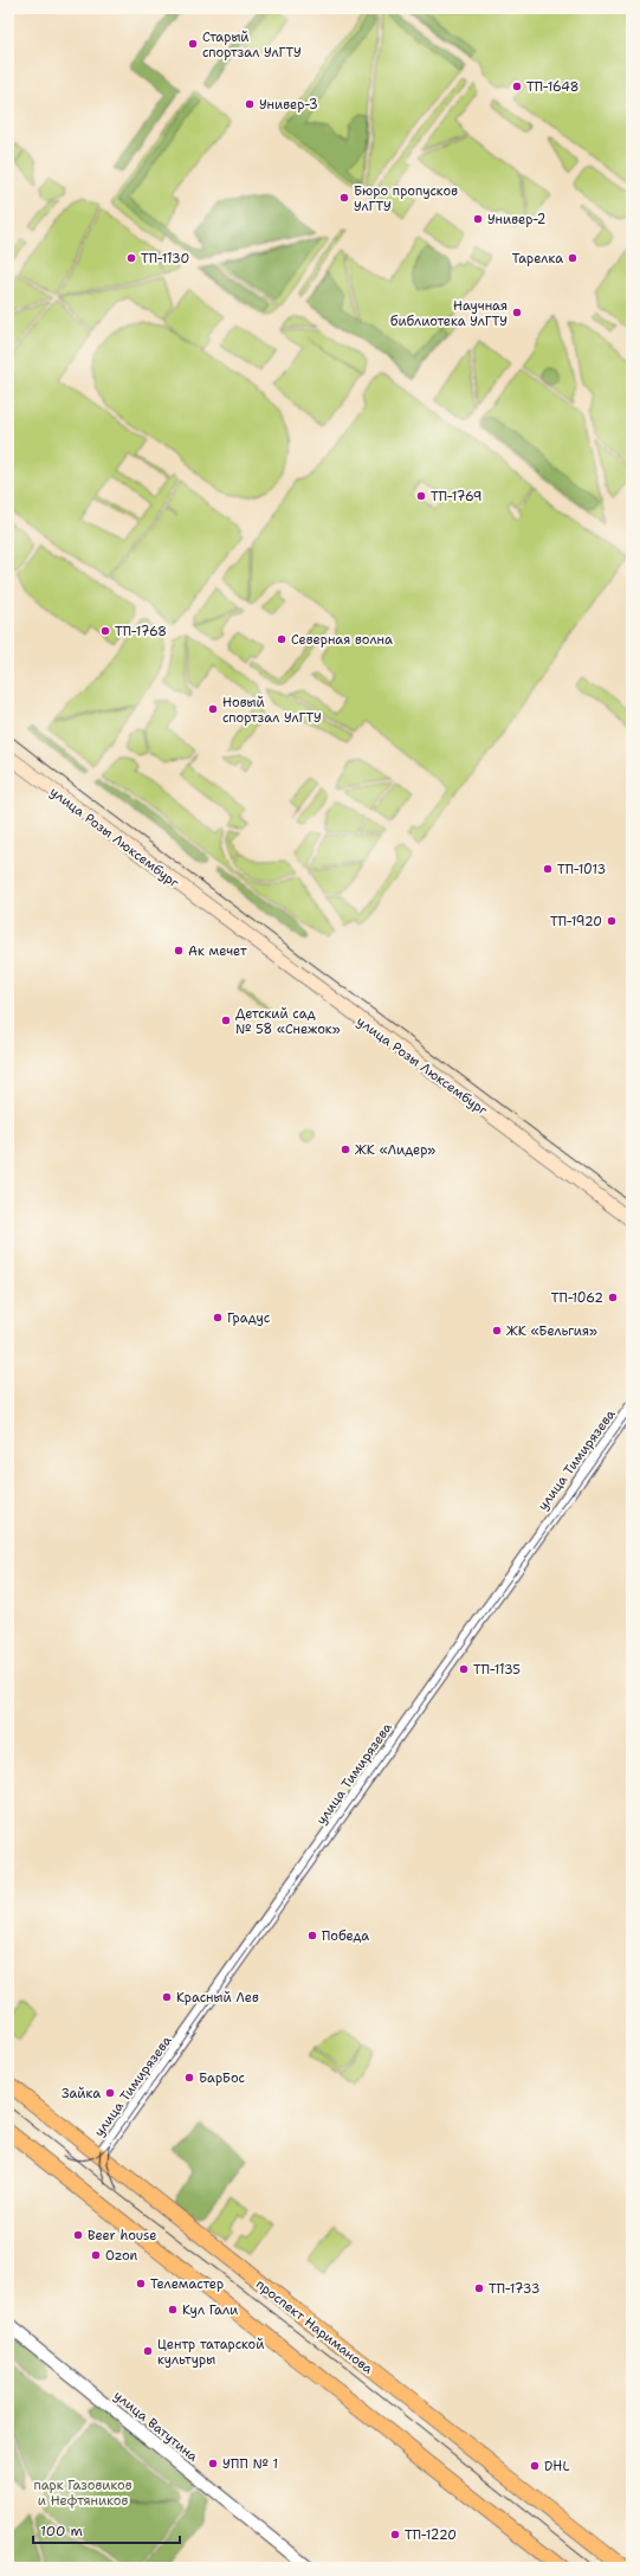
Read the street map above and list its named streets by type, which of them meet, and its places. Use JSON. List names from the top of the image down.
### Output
{
  "streets": {
    "main road": ["улица Розы Люксембург", "проспект Нариманова"],
    "street": ["улица Тимирязева", "улица Ватутина"]
  },
  "crossings": [
    ["улица Тимирязева", "проспект Нариманова"]
  ],
  "parks": ["парк Газовиков и Нефтяников"],
  "places": [
    "Старый спортзал УлГТУ",
    "ТП-1648",
    "Универ-3",
    "Бюро пропусков УлГТУ",
    "Универ-2",
    "ТП-1130",
    "Тарелка",
    "Научная библиотека УлГТУ",
    "ТП-1769",
    "ТП-1768",
    "Северная волна",
    "Новый спортзал УлГТУ",
    "ТП-1013",
    "ТП-1920",
    "Ак мечет",
    "Детский сад № 58 «Снежок»",
    "ЖК «Лидер»",
    "ТП-1062",
    "Градус",
    "ЖК «Бельгия»",
    "ТП-1135",
    "Победа",
    "Красный Лев",
    "БарБос",
    "Зайка",
    "Beer house",
    "Ozon",
    "Телемастер",
    "ТП-1733",
    "Кул Гали",
    "Центр татарской культуры",
    "УПП № 1",
    "DHL",
    "ТП-1220"
  ],
  "scale_bar": "100 m"
}
